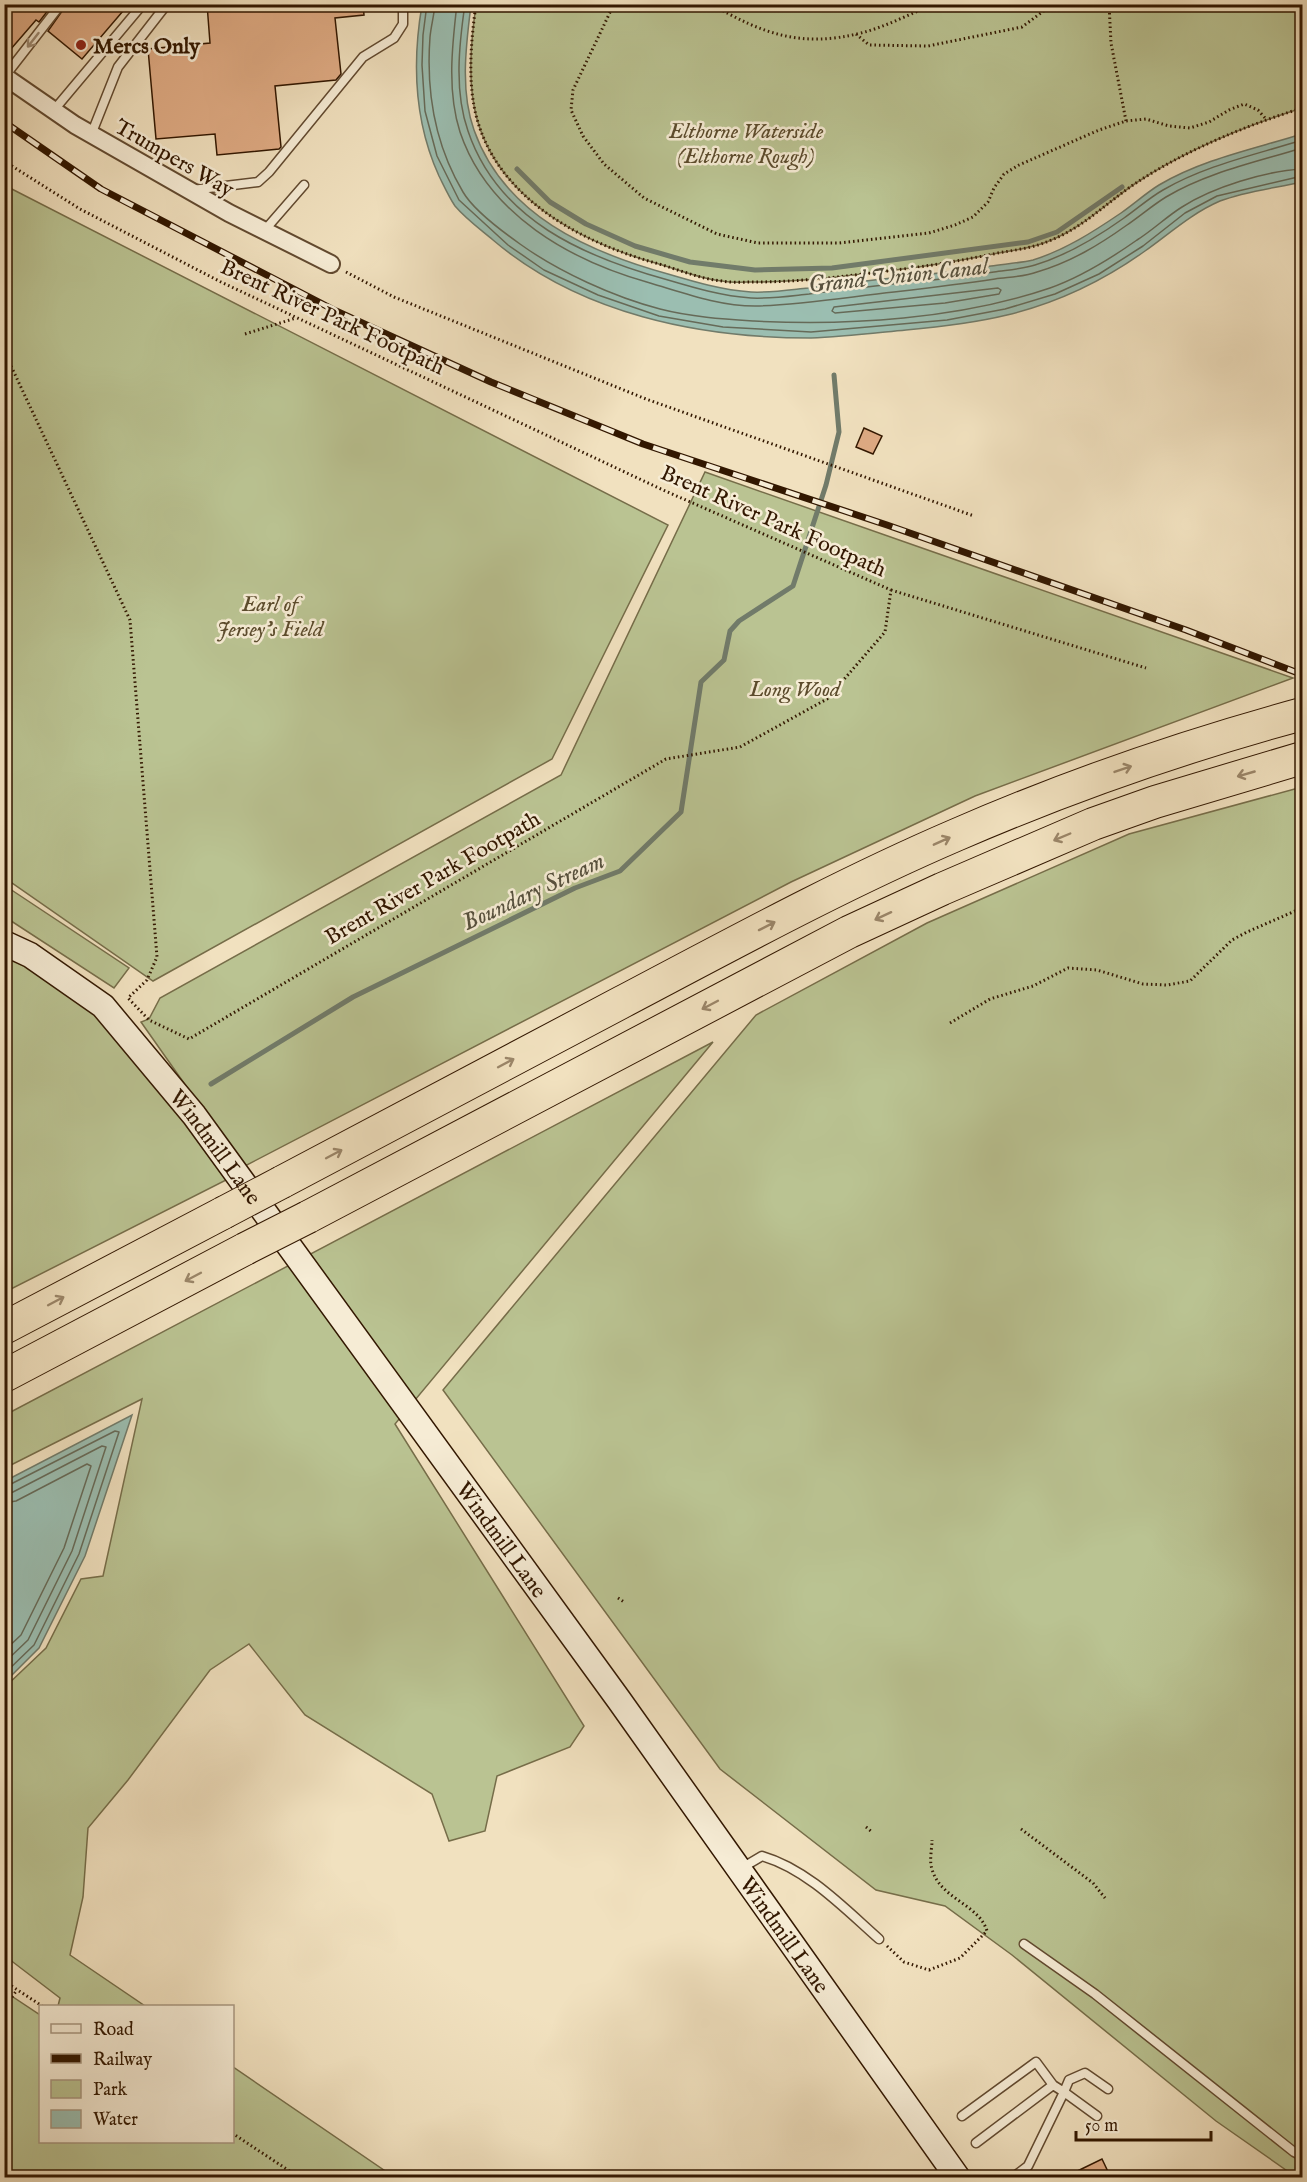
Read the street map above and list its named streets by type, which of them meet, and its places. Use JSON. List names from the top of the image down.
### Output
{
  "streets": {
    "main road": ["Windmill Lane"],
    "street": ["Trumpers Way"],
    "path": ["Brent River Park Footpath"]
  },
  "water": ["Grand Union Canal", "Boundary Stream"],
  "parks": ["Elthorne Waterside (Elthorne Rough)", "Earl of Jersey's Field", "Long Wood"],
  "places": ["Mercs Only"],
  "legend": [
    "Road",
    "Railway",
    "Park",
    "Water"
  ],
  "scale_bar": "50 m"
}
